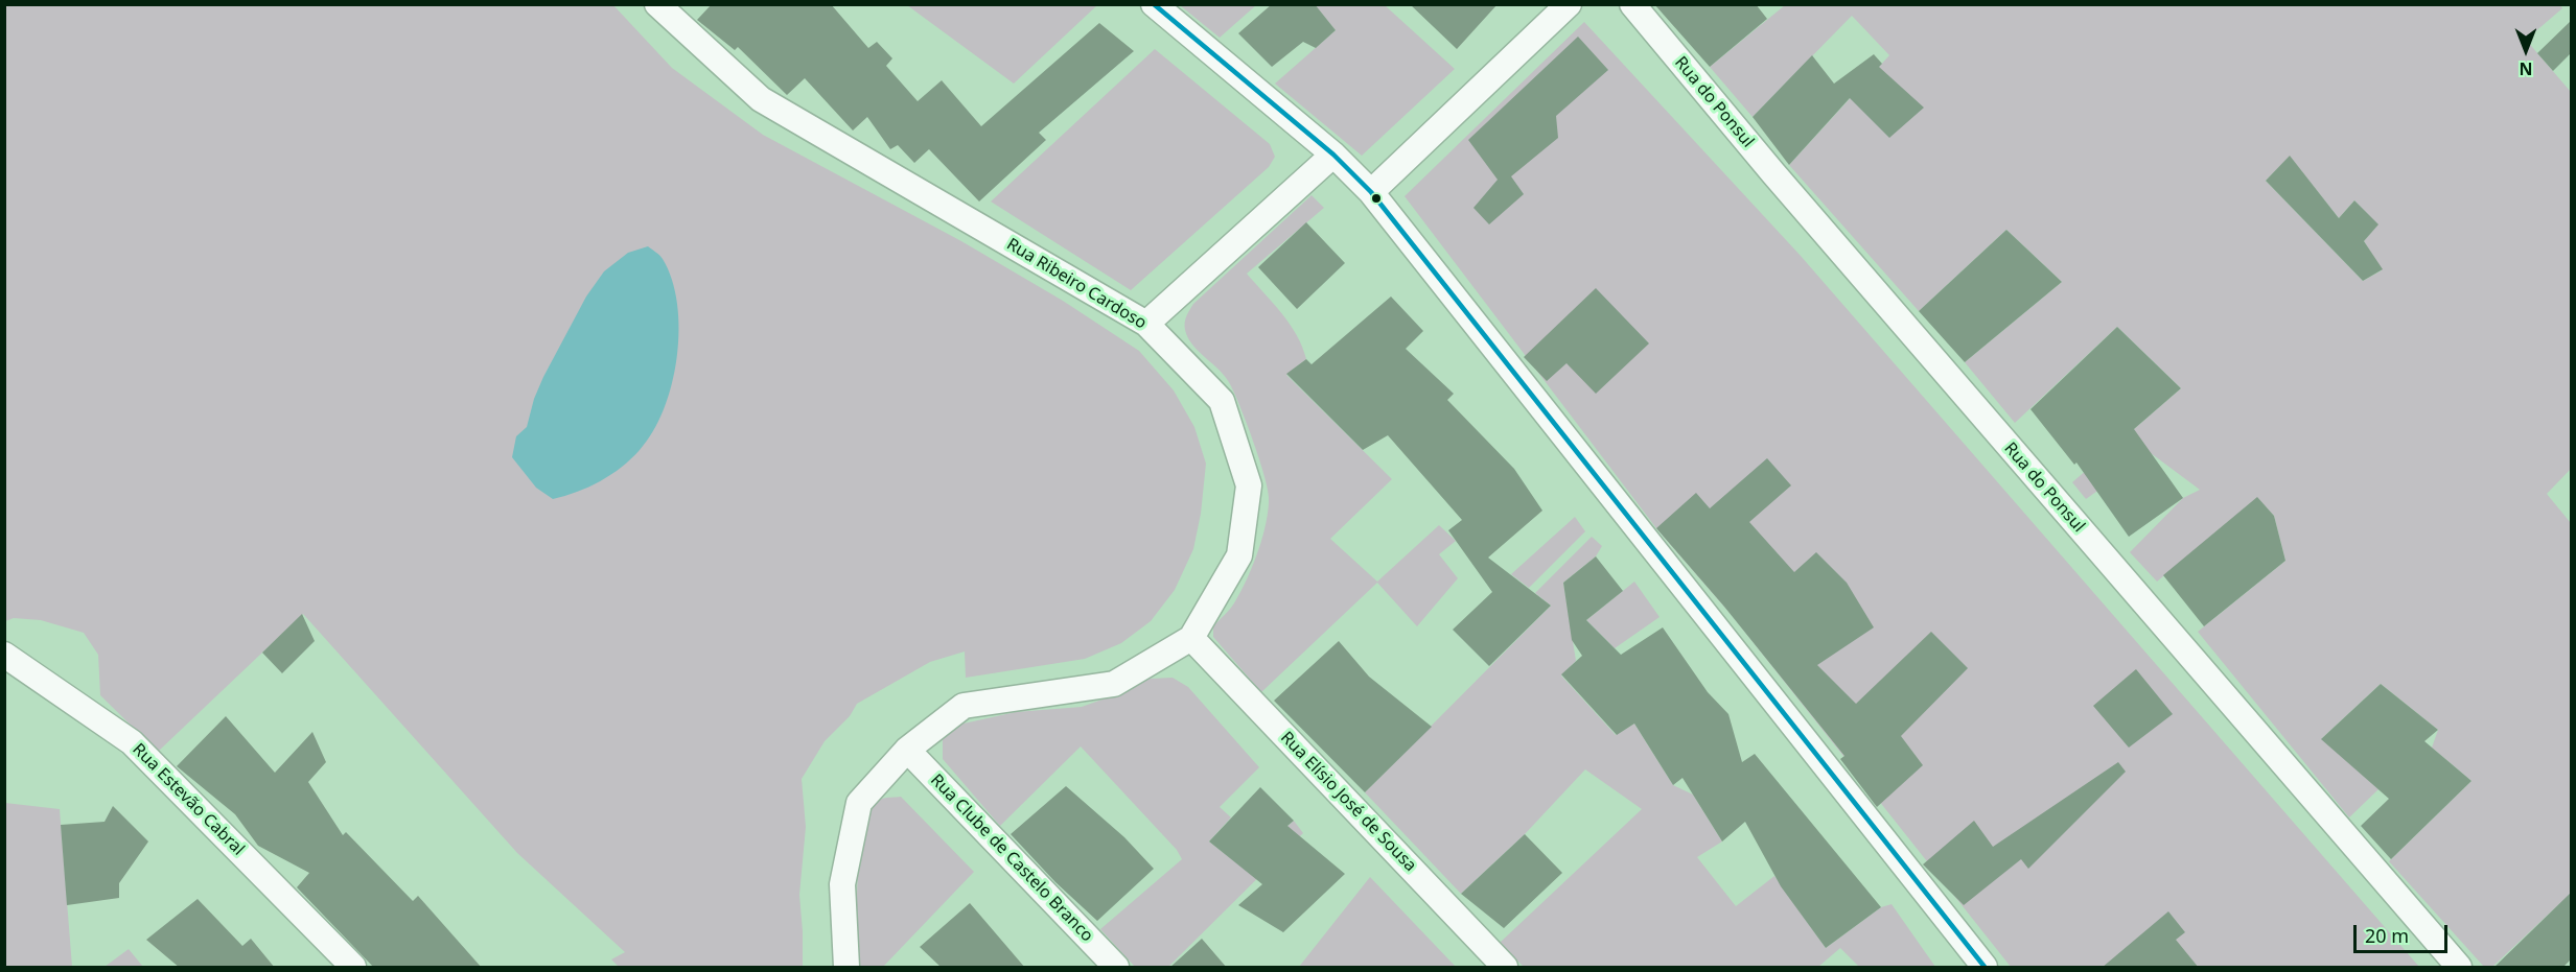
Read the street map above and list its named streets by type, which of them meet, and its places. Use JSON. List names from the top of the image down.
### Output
{
  "streets": {
    "street": [
      "Rua do Ponsul",
      "Rua Ribeiro Cardoso",
      "Rua Estevão Cabral",
      "Rua Elísio José de Sousa",
      "Rua Clube de Castelo Branco"
    ]
  },
  "crossings": [
    ["Rua Ribeiro Cardoso", "Rua Elísio José de Sousa"],
    ["Rua Ribeiro Cardoso", "Rua Clube de Castelo Branco"]
  ],
  "scale_bar": "20 m",
  "north": "bottom"
}
